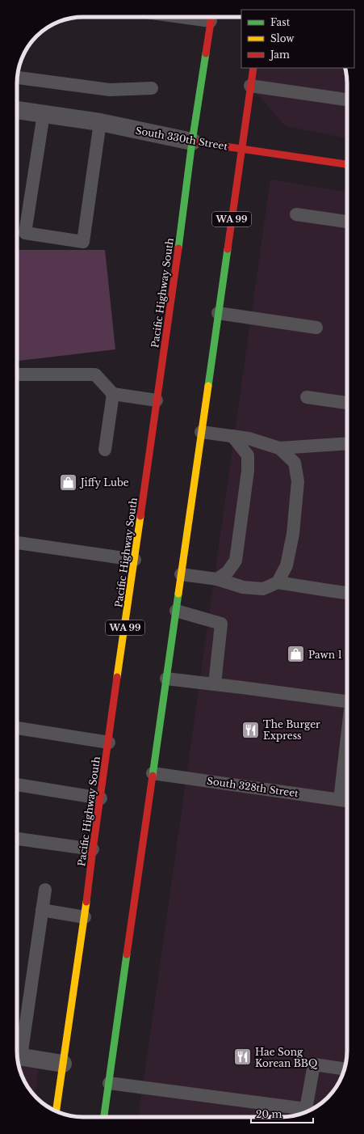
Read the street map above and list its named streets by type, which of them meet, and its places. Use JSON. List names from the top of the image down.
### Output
{
  "streets": {
    "main road": ["South 330th Street", "WA 99", "Pacific Highway South"],
    "lane": ["South 328th Street"]
  },
  "crossings": [
    ["South 330th Street", "WA 99"],
    ["South 330th Street", "Pacific Highway South"],
    ["WA 99", "South 328th Street"]
  ],
  "places": {
    "shop": ["Jiffy Lube", "Pawn 1"],
    "restaurant": ["The Burger Express", "Hae Song Korean BBQ"]
  },
  "legend": ["Fast", "Slow", "Jam"],
  "scale_bar": "20 m"
}
